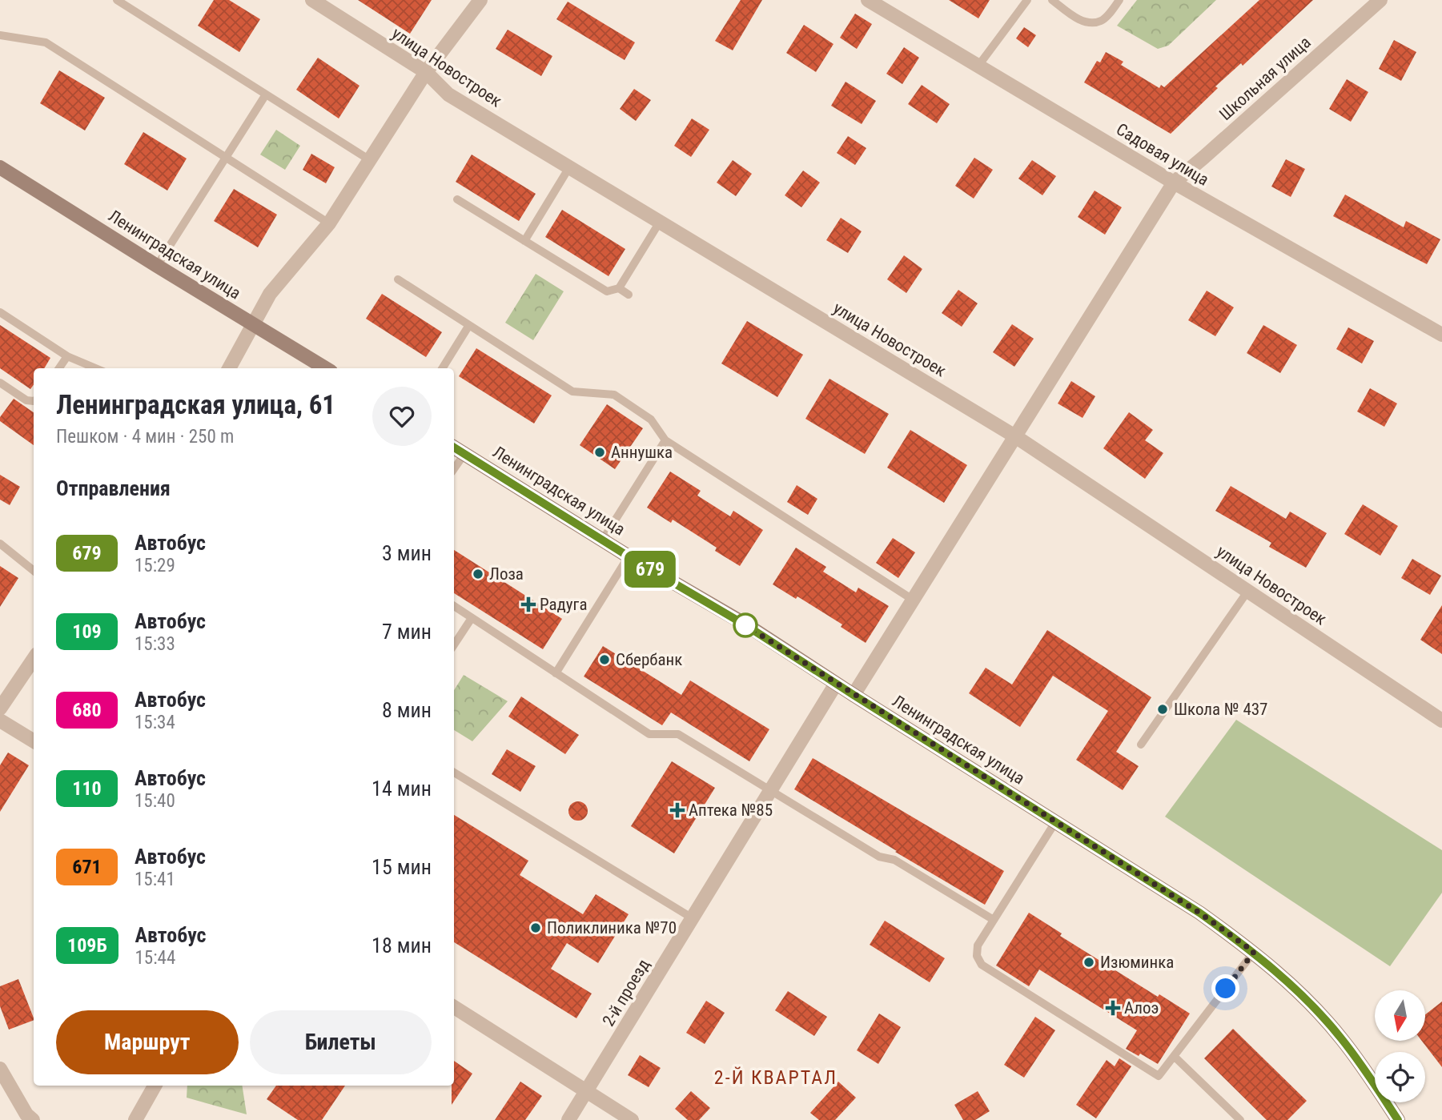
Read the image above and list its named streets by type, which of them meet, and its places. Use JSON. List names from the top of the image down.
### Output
{
  "streets": {
    "main road": ["Ленинградская улица"],
    "street": [
      "улица Новостроек",
      "Школьная улица",
      "Садовая улица",
      "2-й проезд"
    ]
  },
  "crossings": [
    ["улица Новостроек", "Школьная улица"],
    ["Школьная улица", "Садовая улица"],
    ["Школьная улица", "Ленинградская улица"],
    ["Ленинградская улица", "2-й проезд"]
  ],
  "districts": ["2-Й КВАРТАЛ"],
  "places": {
    "other": [
      "Аннушка",
      "Лоза",
      "Сбербанк",
      "Школа № 437",
      "Поликлиника №70",
      "Изюминка"
    ],
    "health": ["Радуга", "Аптека №85", "Алоэ"]
  },
  "lines": ["bus line 679"],
  "north": "bottom",
  "page": {
    "on_map": "679",
    "heading": [
      ["Ленинградская улица, 61", "Пешком · 4 мин · 250 m"],
      "Отправления"
    ],
    "list": [
      {
        "mark": "679",
        "name": "Автобус",
        "note": "15:29",
        "value": "3 мин"
      },
      {
        "mark": "109",
        "name": "Автобус",
        "note": "15:33",
        "value": "7 мин"
      },
      {
        "mark": "680",
        "name": "Автобус",
        "note": "15:34",
        "value": "8 мин"
      },
      {
        "mark": "110",
        "name": "Автобус",
        "note": "15:40",
        "value": "14 мин"
      },
      {
        "mark": "671",
        "name": "Автобус",
        "note": "15:41",
        "value": "15 мин"
      },
      {
        "mark": "109Б",
        "name": "Автобус",
        "note": "15:44",
        "value": "18 мин"
      }
    ],
    "buttons": ["Маршрут", "Билеты"]
  }
}
